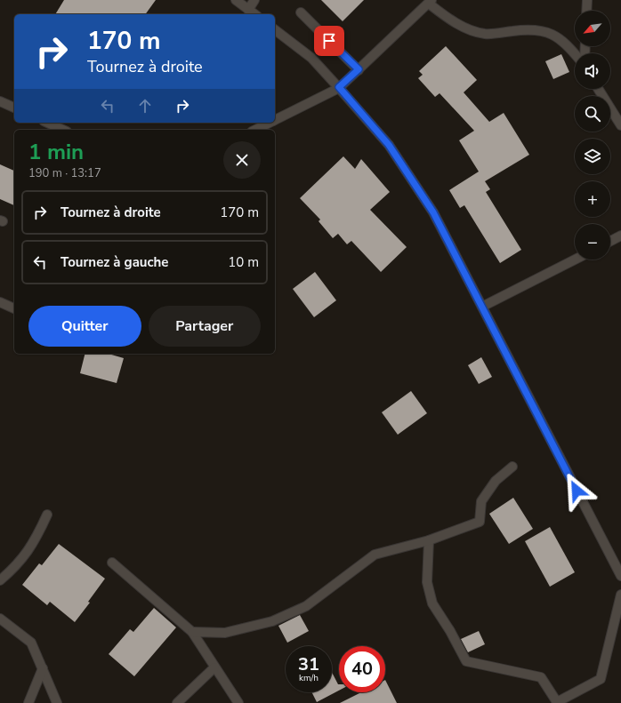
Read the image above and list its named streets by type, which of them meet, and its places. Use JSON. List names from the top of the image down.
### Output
{
  "north": "bottom left",
  "page": {
    "map_buttons": ["+", "−"],
    "turn": ["170 m", "Tournez à droite"],
    "heading": ["1 min", "190 m · 13:17"],
    "list": [
      {
        "name": "Tournez à droite",
        "value": "170 m"
      },
      {
        "name": "Tournez à gauche",
        "value": "10 m"
      }
    ],
    "buttons": ["Quitter", "Partager"],
    "speed": "31 km/h",
    "limit": "40"
  }
}
